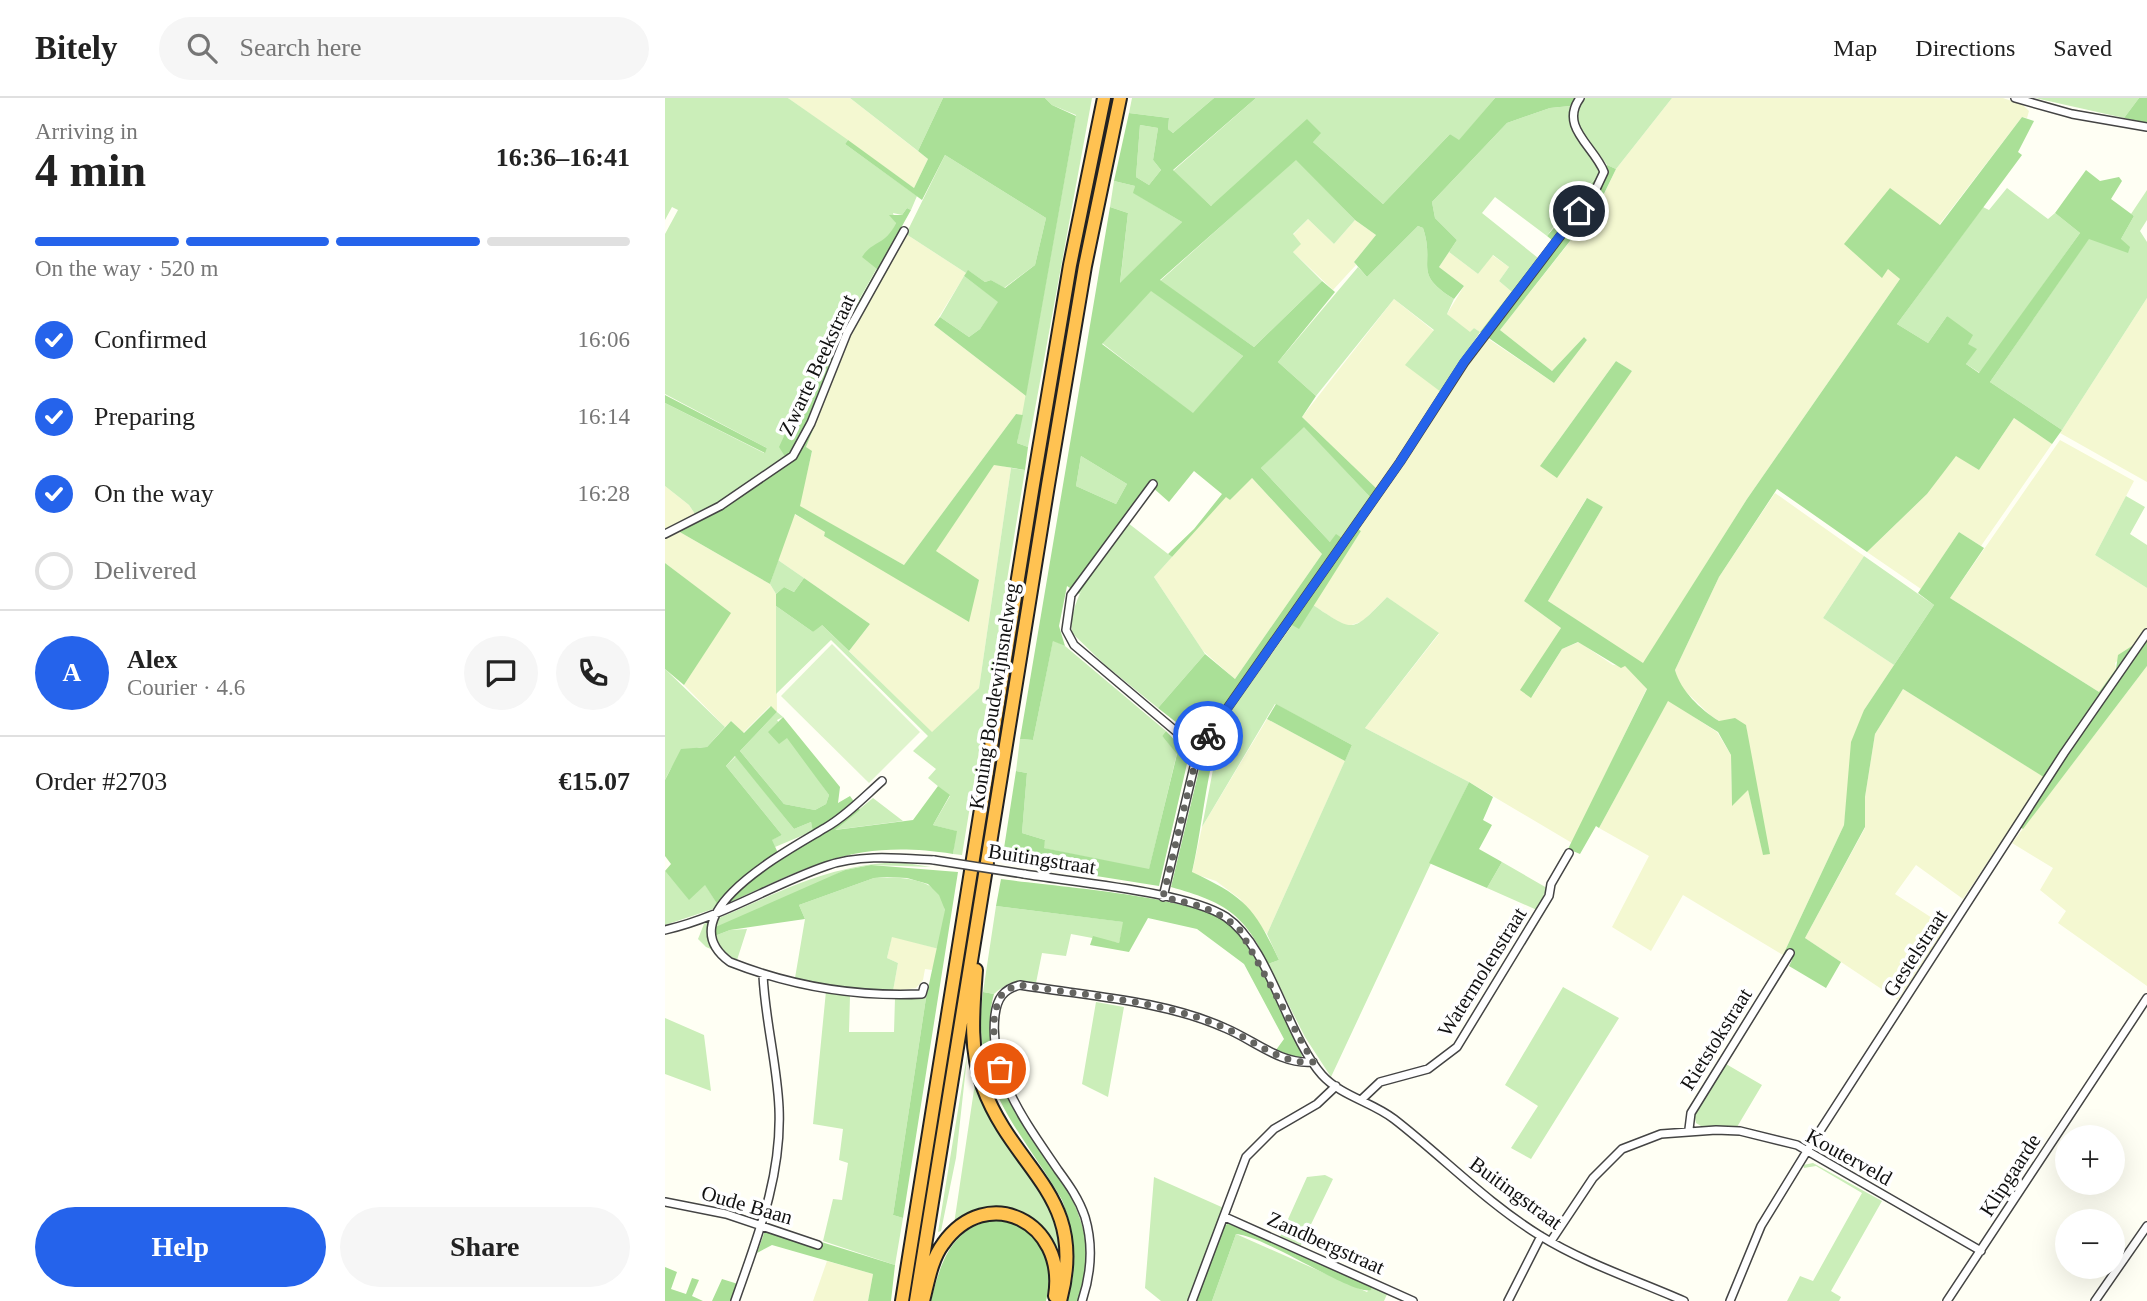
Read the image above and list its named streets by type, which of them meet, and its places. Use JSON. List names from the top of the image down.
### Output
{
  "streets": {
    "highway": ["Koning Boudewijnsnelweg"],
    "street": [
      "Zwarte Beekstraat",
      "Buitingstraat",
      "Gestelstraat",
      "Watermolenstraat",
      "Rietstokstraat",
      "Kouterveld",
      "Klipgaarde",
      "Oude Baan",
      "Zandbergstraat"
    ]
  },
  "crossings": [
    ["Buitingstraat", "Watermolenstraat"],
    ["Gestelstraat", "Kouterveld"],
    ["Rietstokstraat", "Kouterveld"],
    ["Kouterveld", "Klipgaarde"]
  ],
  "page": {
    "header": "Bitely",
    "search": "Search here",
    "nav": ["Map", "Directions", "Saved"],
    "heading": ["4 min", "Arriving in", "16:36–16:41"],
    "panel": [
      "Alex",
      "Courier · 4.6",
      "Order #2703",
      "€15.07"
    ],
    "bar": "On the way · 520 m",
    "list": [
      ["Confirmed", "16:06"],
      ["Preparing", "16:14"],
      ["On the way", "16:28"],
      "Delivered"
    ],
    "round": "A",
    "map_buttons": ["+", "−"],
    "buttons": ["Help", "Share"]
  }
}
